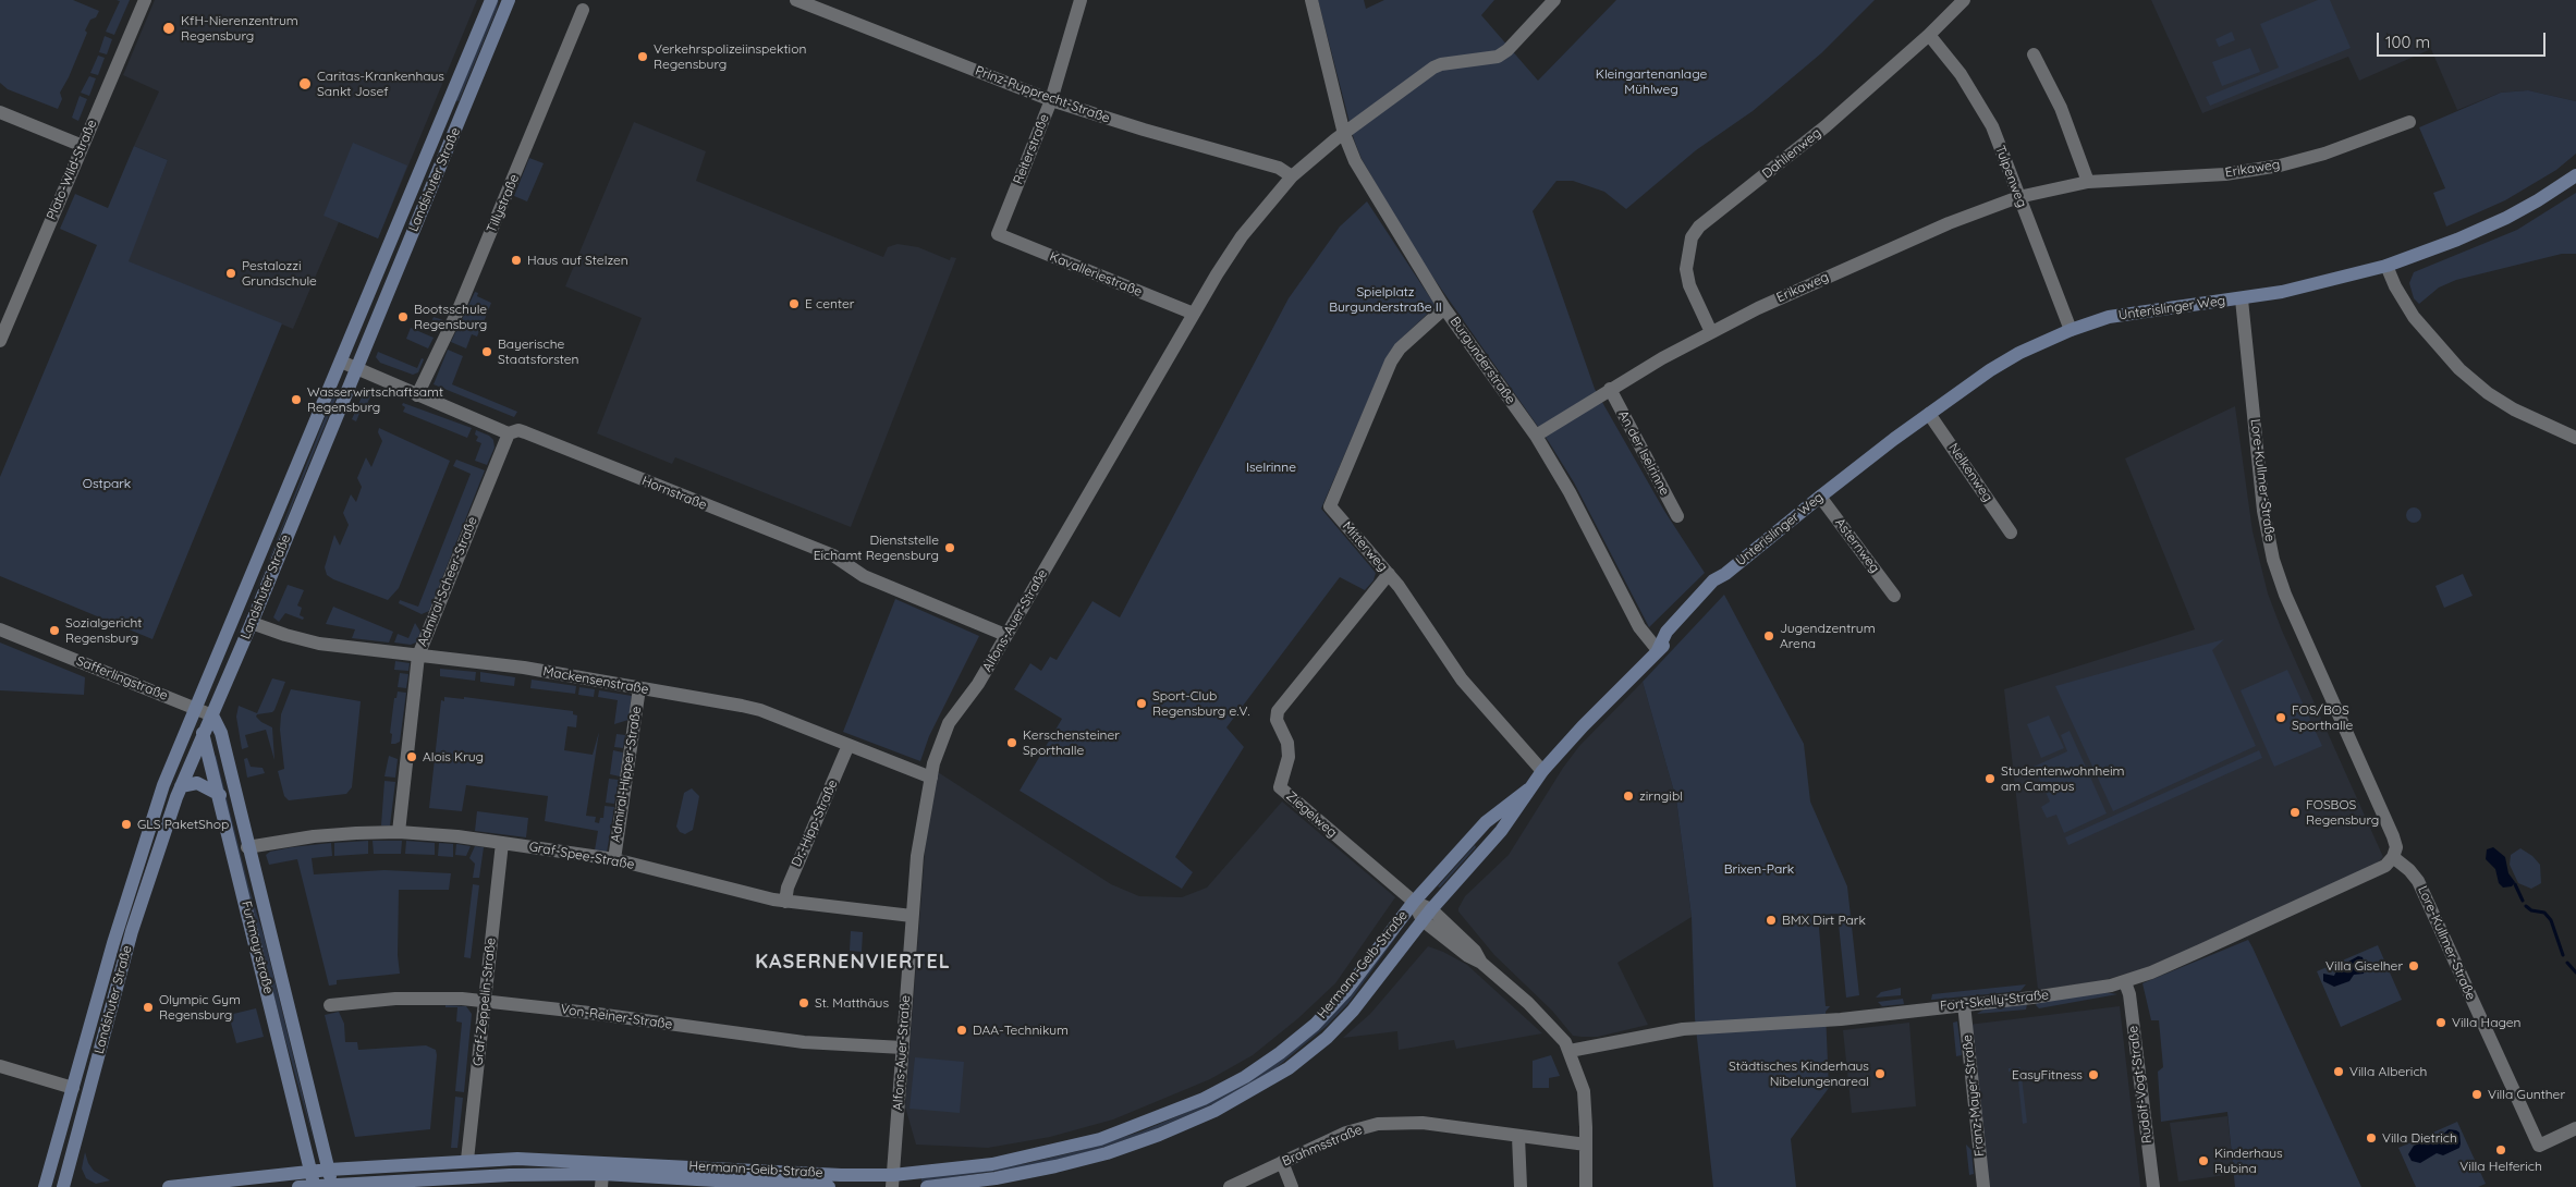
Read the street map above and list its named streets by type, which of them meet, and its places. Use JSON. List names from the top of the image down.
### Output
{
  "streets": {
    "street": [
      "Prinz-Rupprecht-Straße",
      "Reiterstraße",
      "Dahlienweg",
      "Erikaweg",
      "Plato-Wild-Straße",
      "Tulpenweg",
      "Landshuter Straße",
      "Tillystraße",
      "Kavalleriestraße",
      "Unterislinger Weg",
      "Burgunderstraße",
      "An der Iselrinne",
      "Nelkenweg",
      "Lore-Kullmer-Straße",
      "Hornstraße",
      "Asternweg",
      "Mitterweg",
      "Admiral-Scheer-Straße",
      "Alfons-Auer-Straße",
      "Safferlingstraße",
      "Mackensenstraße",
      "Admiral-Hipper-Straße",
      "Ziegelweg",
      "Dr.-Hipp-Straße",
      "Graf-Spee-Straße",
      "Furtmayrstraße",
      "Hermann-Geib-Straße",
      "Fort-Skelly-Straße",
      "Graf-Zeppelin-Straße",
      "Von-Reiner-Straße",
      "Rudolf-Vogt-Straße",
      "Franz-Mayer-Straße",
      "Brahmsstraße"
    ]
  },
  "crossings": [
    ["Prinz-Rupprecht-Straße", "Reiterstraße"],
    ["Prinz-Rupprecht-Straße", "Alfons-Auer-Straße"],
    ["Reiterstraße", "Kavalleriestraße"],
    ["Dahlienweg", "Erikaweg"],
    ["Dahlienweg", "Tulpenweg"],
    ["Erikaweg", "Tulpenweg"],
    ["Erikaweg", "Burgunderstraße"],
    ["Erikaweg", "An der Iselrinne"],
    ["Tulpenweg", "Unterislinger Weg"],
    ["Landshuter Straße", "Hornstraße"],
    ["Landshuter Straße", "Safferlingstraße"],
    ["Landshuter Straße", "Mackensenstraße"],
    ["Landshuter Straße", "Furtmayrstraße"],
    ["Tillystraße", "Hornstraße"],
    ["Kavalleriestraße", "Alfons-Auer-Straße"],
    ["Unterislinger Weg", "Burgunderstraße"],
    ["Unterislinger Weg", "Nelkenweg"],
    ["Unterislinger Weg", "Lore-Kullmer-Straße"],
    ["Unterislinger Weg", "Asternweg"],
    ["Unterislinger Weg", "Hermann-Geib-Straße"],
    ["Burgunderstraße", "Mitterweg"],
    ["Burgunderstraße", "Alfons-Auer-Straße"],
    ["Burgunderstraße", "Hermann-Geib-Straße"],
    ["Lore-Kullmer-Straße", "Fort-Skelly-Straße"],
    ["Hornstraße", "Admiral-Scheer-Straße"],
    ["Hornstraße", "Alfons-Auer-Straße"],
    ["Mitterweg", "Ziegelweg"],
    ["Mitterweg", "Hermann-Geib-Straße"],
    ["Admiral-Scheer-Straße", "Mackensenstraße"],
    ["Admiral-Scheer-Straße", "Graf-Spee-Straße"],
    ["Alfons-Auer-Straße", "Mackensenstraße"],
    ["Alfons-Auer-Straße", "Graf-Spee-Straße"],
    ["Alfons-Auer-Straße", "Hermann-Geib-Straße"],
    ["Alfons-Auer-Straße", "Von-Reiner-Straße"],
    ["Safferlingstraße", "Furtmayrstraße"],
    ["Mackensenstraße", "Admiral-Hipper-Straße"],
    ["Mackensenstraße", "Dr.-Hipp-Straße"],
    ["Admiral-Hipper-Straße", "Graf-Spee-Straße"],
    ["Ziegelweg", "Hermann-Geib-Straße"],
    ["Dr.-Hipp-Straße", "Graf-Spee-Straße"],
    ["Graf-Spee-Straße", "Furtmayrstraße"],
    ["Graf-Spee-Straße", "Graf-Zeppelin-Straße"],
    ["Furtmayrstraße", "Hermann-Geib-Straße"],
    ["Hermann-Geib-Straße", "Graf-Zeppelin-Straße"],
    ["Fort-Skelly-Straße", "Rudolf-Vogt-Straße"],
    ["Fort-Skelly-Straße", "Franz-Mayer-Straße"],
    ["Graf-Zeppelin-Straße", "Von-Reiner-Straße"]
  ],
  "districts": ["KASERNENVIERTEL"],
  "parks": [
    "Kleingartenanlage Mühlweg",
    "Spielplatz Burgunderstraße II",
    "Iselrinne",
    "Ostpark",
    "Brixen-Park"
  ],
  "places": [
    "KfH-Nierenzentrum Regensburg",
    "Verkehrspolizeiinspektion Regensburg",
    "Caritas-Krankenhaus Sankt Josef",
    "Haus auf Stelzen",
    "Pestalozzi Grundschule",
    "E center",
    "Bootsschule Regensburg",
    "Bayerische Staatsforsten",
    "Wasserwirtschaftsamt Regensburg",
    "Dienststelle Eichamt Regensburg",
    "Sozialgericht Regensburg",
    "Jugendzentrum Arena",
    "Sport-Club Regensburg e.V.",
    "FOS/BOS Sporthalle",
    "Kerschensteiner Sporthalle",
    "Alois Krug",
    "Studentenwohnheim am Campus",
    "zirngibl",
    "FOSBOS Regensburg",
    "GLS PaketShop",
    "BMX Dirt Park",
    "Villa Giselher",
    "St. Matthäus",
    "Olympic Gym Regensburg",
    "Villa Hagen",
    "DAA-Technikum",
    "Villa Alberich",
    "Städtisches Kinderhaus Nibelungenareal",
    "EasyFitness",
    "Villa Gunther",
    "Villa Dietrich",
    "Villa Helferich",
    "Kinderhaus Rubina"
  ],
  "scale_bar": "100 m"
}
